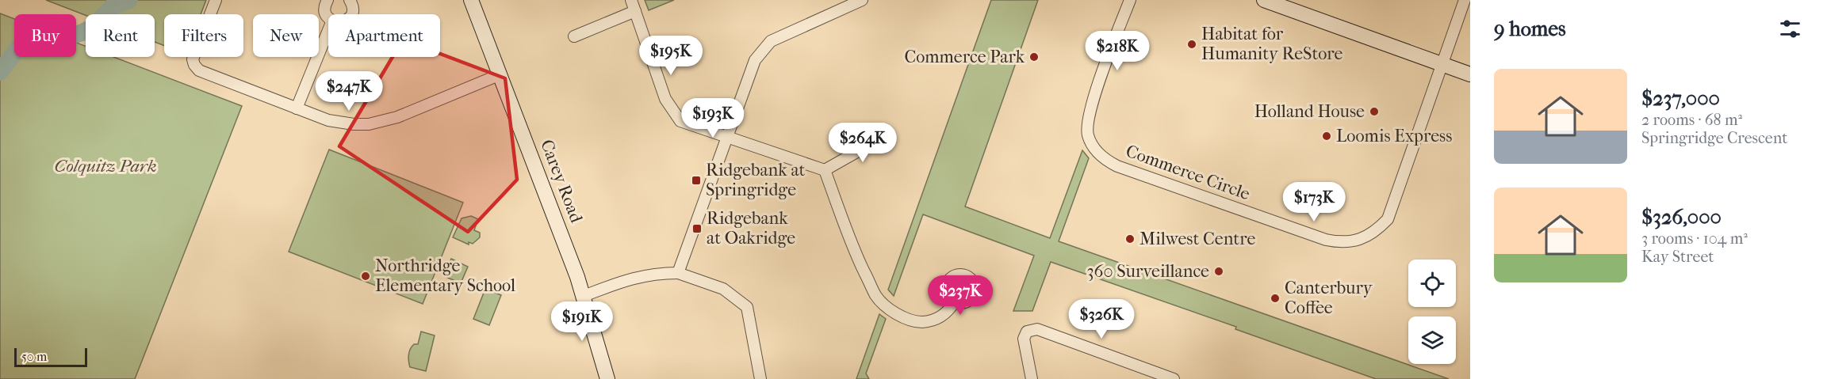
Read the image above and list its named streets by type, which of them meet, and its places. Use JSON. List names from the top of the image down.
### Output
{
  "streets": {
    "street": ["Commerce Circle", "Carey Road"]
  },
  "parks": ["Colquitz Park"],
  "places": {
    "other": [
      "Habitat for Humanity ReStore",
      "Commerce Park",
      "Holland House",
      "Loomis Express",
      "Milwest Centre",
      "360 Surveillance",
      "Northridge Elementary School",
      "Canterbury Coffee"
    ],
    "transit": ["Ridgebank at Springridge", "Ridgebank at Oakridge"]
  },
  "scale_bar": "50 m",
  "page": {
    "heading": "9 homes",
    "chip": [
      "Buy",
      "Rent",
      "Filters",
      "New",
      "Apartment"
    ],
    "price": [
      "$218K",
      "$195K",
      "$247K",
      "$193K",
      "$264K",
      "$173K",
      "$237K",
      "$326K",
      "$191K"
    ],
    "list": [
      {
        "name": "$237,000",
        "note": "2 rooms · 68 m² · Springridge Crescent"
      },
      {
        "name": "$326,000",
        "note": "3 rooms · 104 m² · Kay Street"
      }
    ],
    "scale": "50 m"
  }
}
